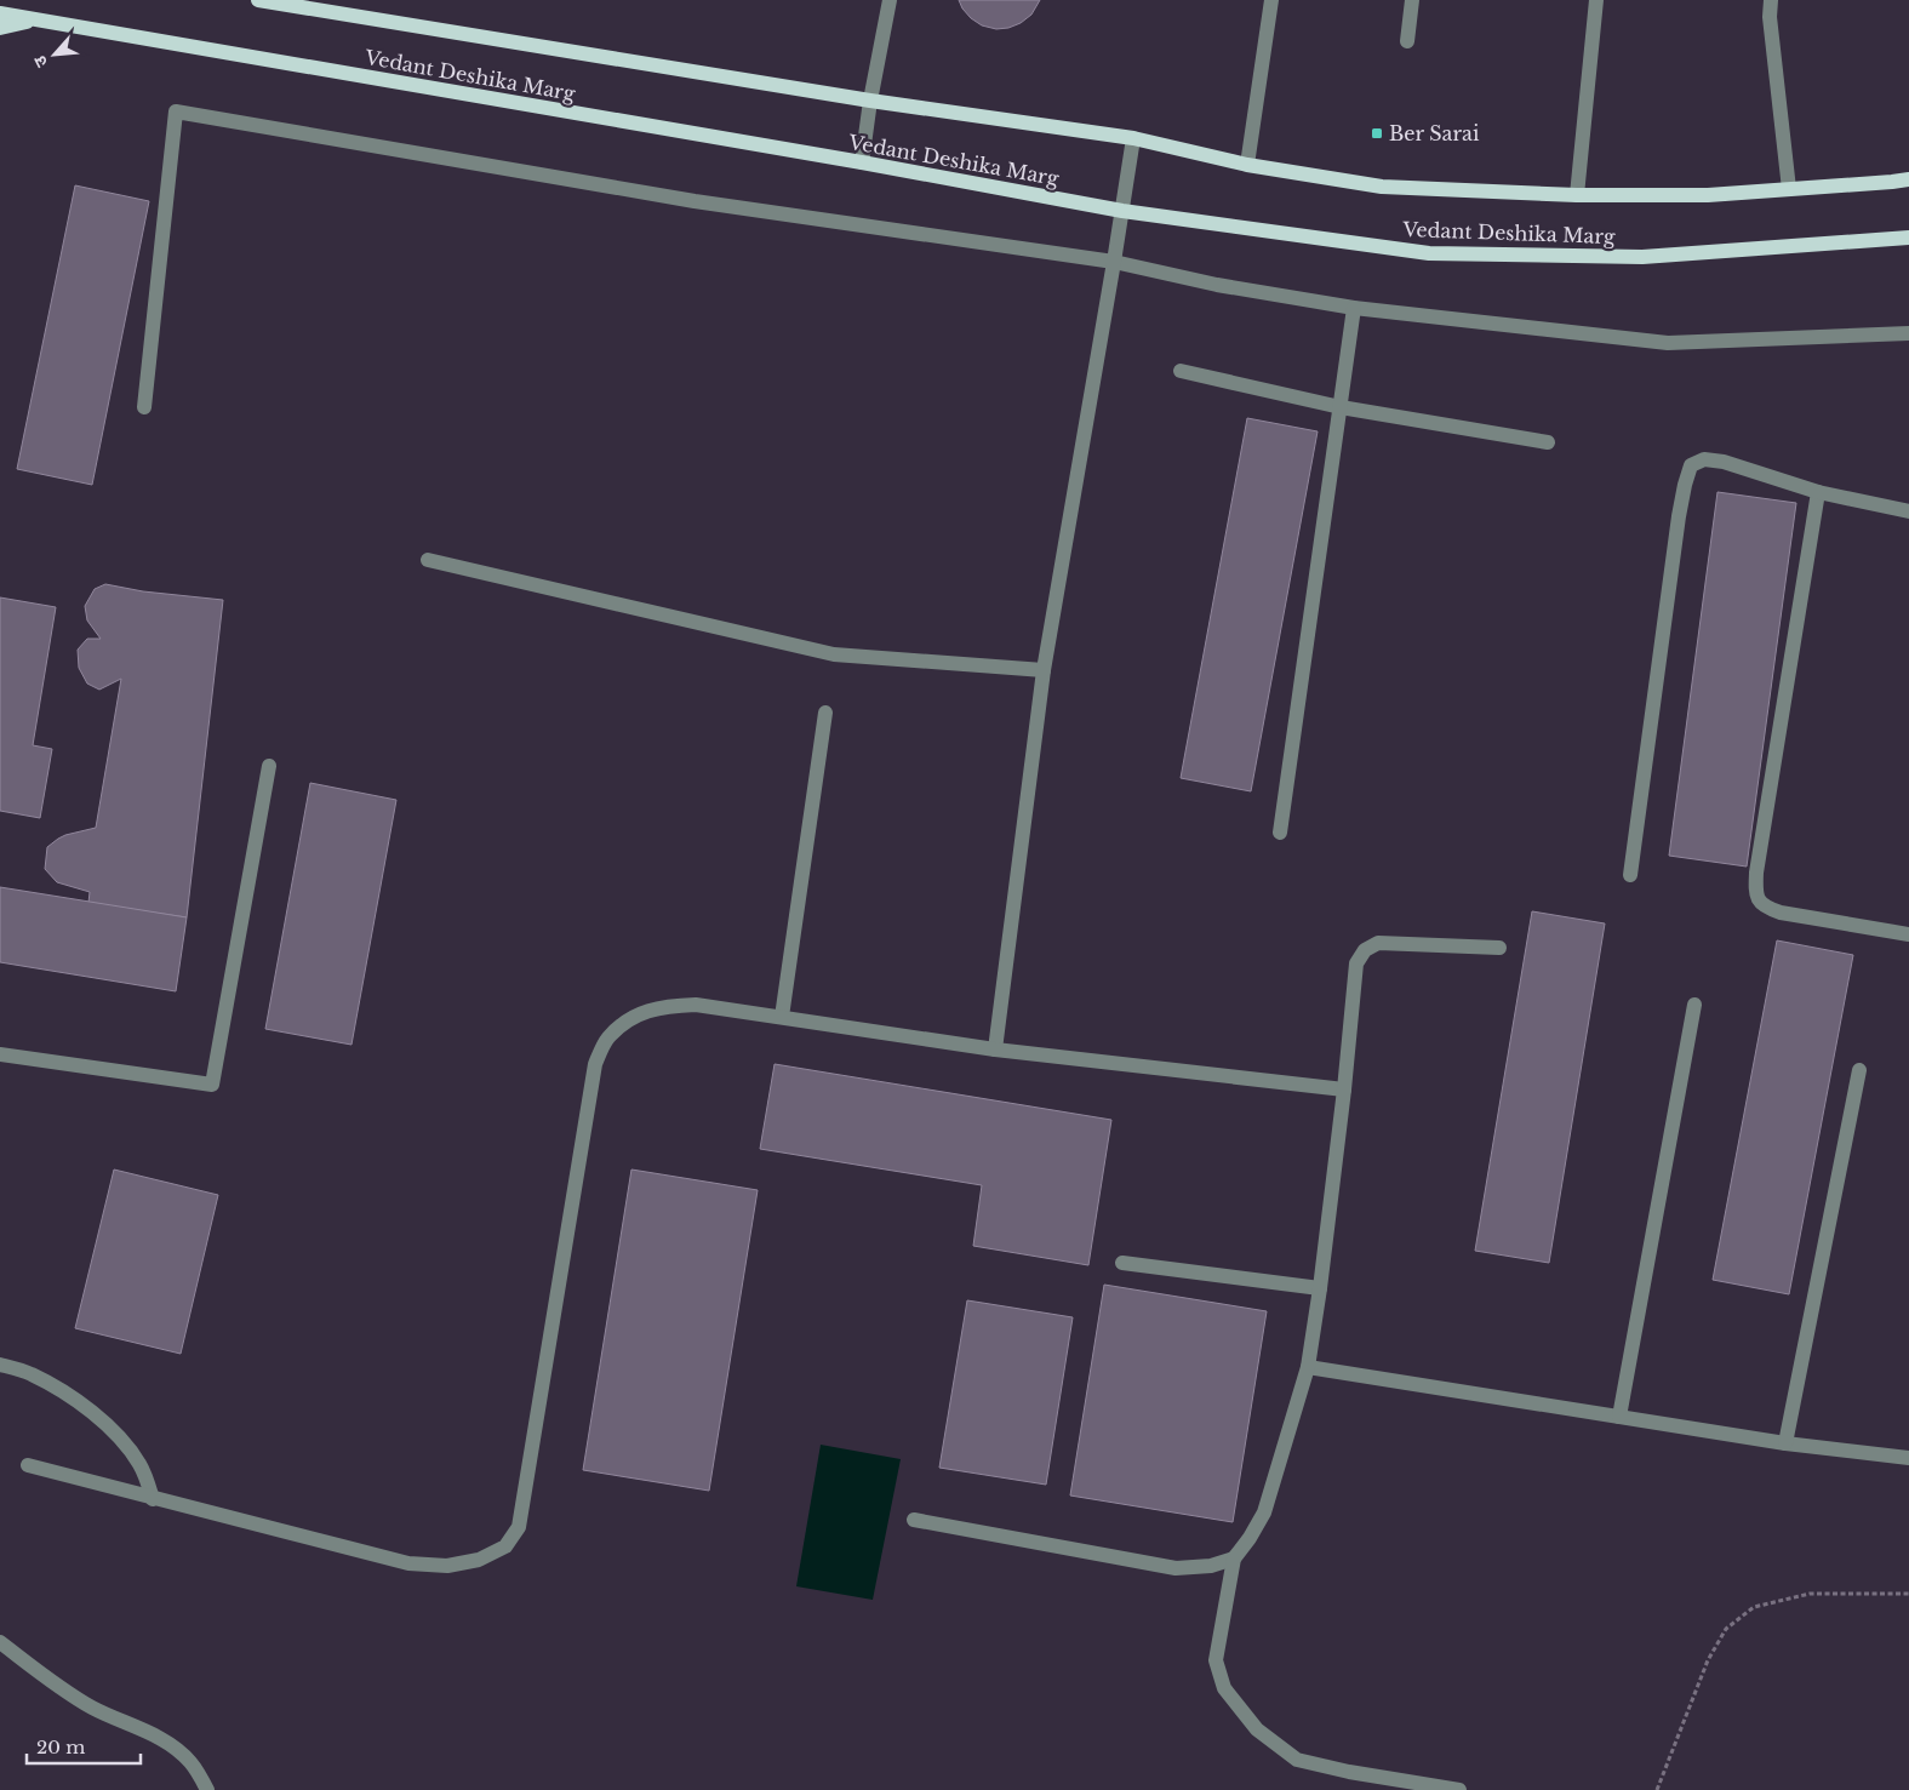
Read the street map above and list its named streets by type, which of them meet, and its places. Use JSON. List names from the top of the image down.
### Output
{
  "streets": {
    "main road": ["Vedant Deshika Marg"]
  },
  "places": {
    "transit": ["Ber Sarai"]
  },
  "scale_bar": "20 m",
  "north": "bottom left"
}
